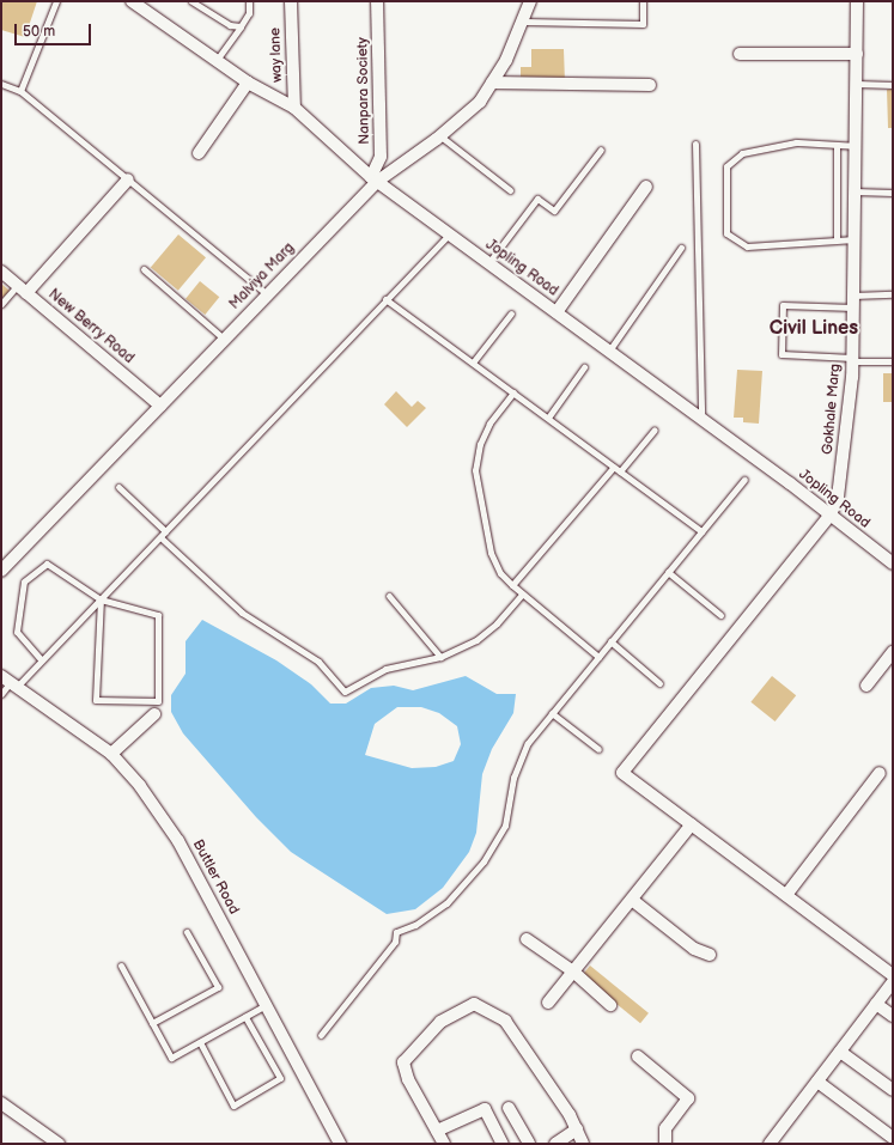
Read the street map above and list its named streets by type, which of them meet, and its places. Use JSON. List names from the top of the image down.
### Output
{
  "streets": {
    "street": [
      "way lane",
      "Nanpara Society",
      "Jopling Road",
      "Malviya Marg",
      "New Berry Road",
      "Gokhale Marg",
      "Buttler Road"
    ]
  },
  "crossings": [
    ["way lane", "Jopling Road"],
    ["Nanpara Society", "Jopling Road"],
    ["Nanpara Society", "Malviya Marg"],
    ["Jopling Road", "Malviya Marg"],
    ["Jopling Road", "Gokhale Marg"],
    ["Malviya Marg", "New Berry Road"]
  ],
  "districts": ["Civil Lines"],
  "scale_bar": "50 m"
}
